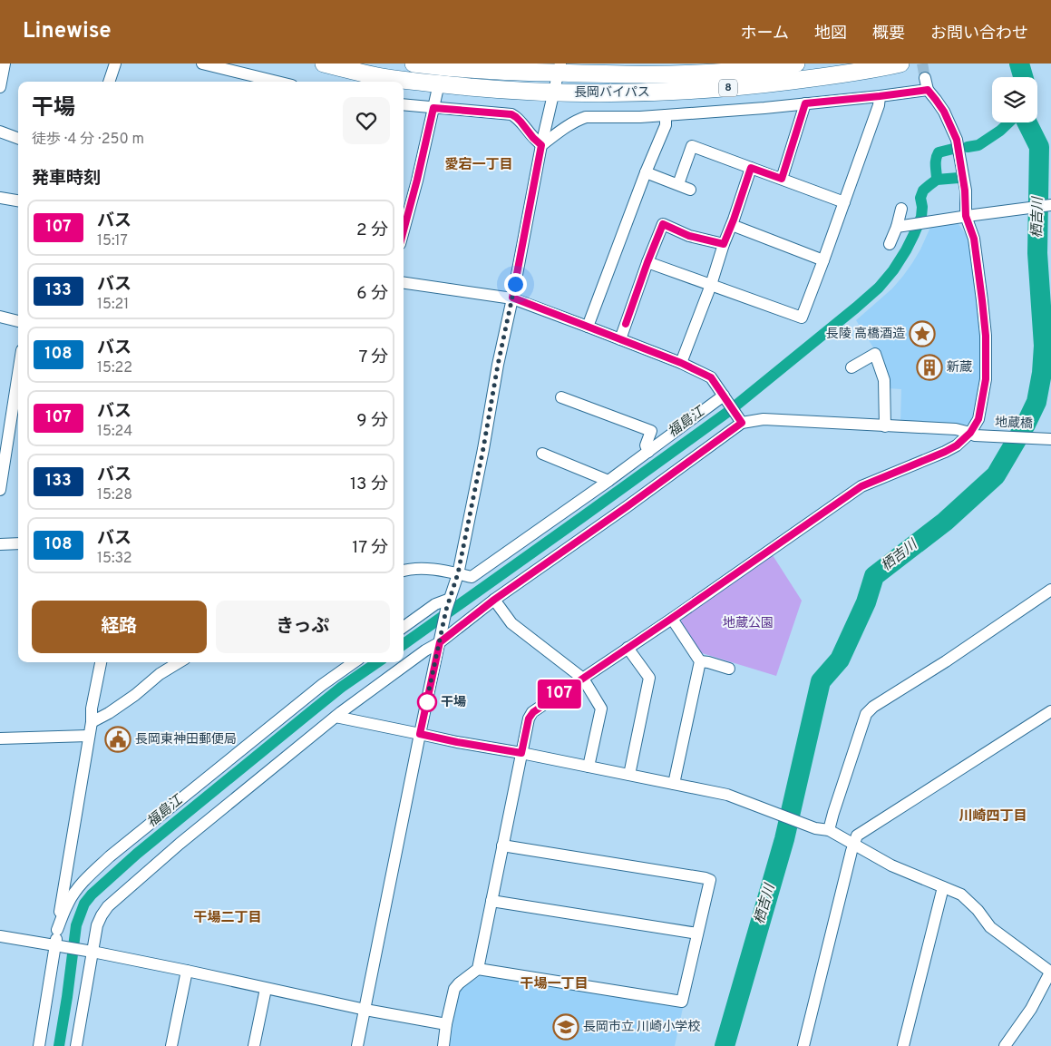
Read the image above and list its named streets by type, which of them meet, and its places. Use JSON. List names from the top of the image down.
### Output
{
  "streets": {
    "highway": ["8", "長岡バイパス"],
    "street": ["地蔵橋"]
  },
  "districts": [
    "愛宕一丁目",
    "川崎四丁目",
    "干場二丁目",
    "干場一丁目"
  ],
  "water": ["栖吉川", "福島江"],
  "parks": ["地蔵公園"],
  "places": {
    "place": ["長陵 高橋酒造"],
    "building": ["新蔵"],
    "other": ["干場"],
    "public building": ["長岡東神田郵便局"],
    "school or university": ["長岡市立 川崎小学校"]
  },
  "lines": ["bus line 107"],
  "page": {
    "header": "Linewise",
    "nav": [
      "ホーム",
      "地図",
      "概要",
      "お問い合わせ"
    ],
    "on_map": "107",
    "heading": [
      ["干場", "徒歩 · 4 分 · 250 m"],
      "発車時刻"
    ],
    "list": [
      {
        "mark": "107",
        "name": "バス",
        "note": "15:17",
        "value": "2 分"
      },
      {
        "mark": "133",
        "name": "バス",
        "note": "15:21",
        "value": "6 分"
      },
      {
        "mark": "108",
        "name": "バス",
        "note": "15:22",
        "value": "7 分"
      },
      {
        "mark": "107",
        "name": "バス",
        "note": "15:24",
        "value": "9 分"
      },
      {
        "mark": "133",
        "name": "バス",
        "note": "15:28",
        "value": "13 分"
      },
      {
        "mark": "108",
        "name": "バス",
        "note": "15:32",
        "value": "17 分"
      }
    ],
    "buttons": ["経路", "きっぷ"]
  }
}
